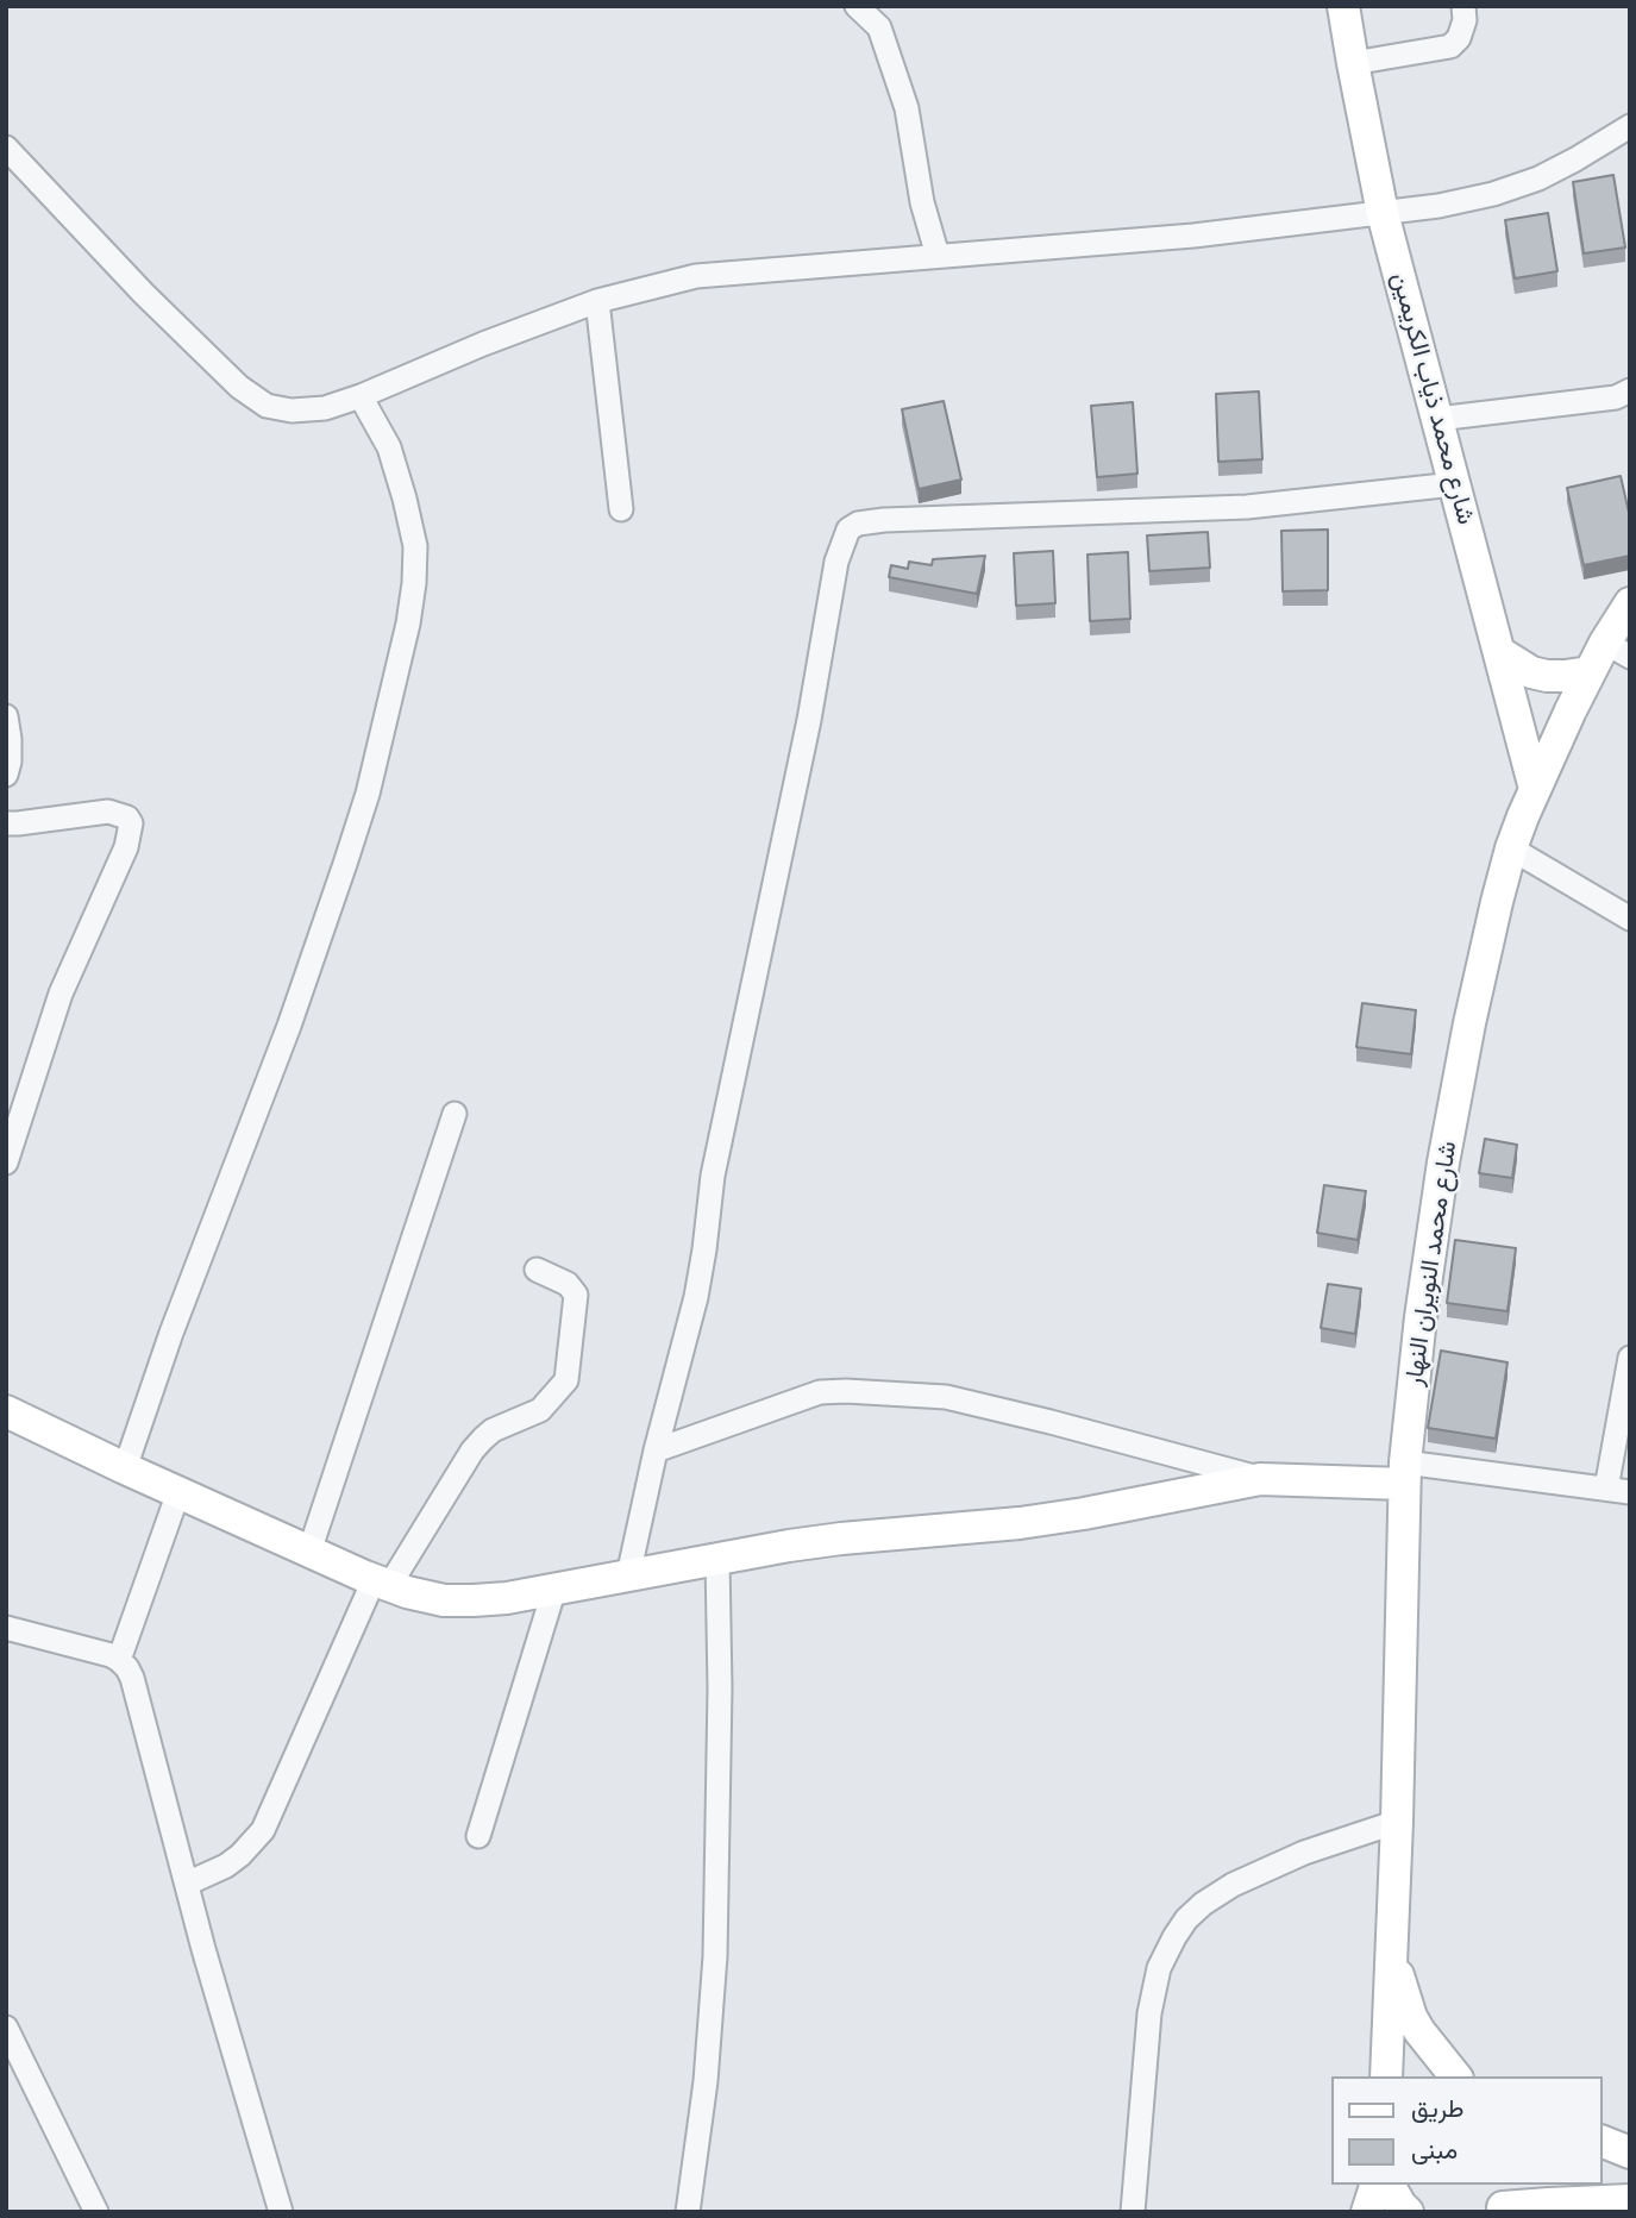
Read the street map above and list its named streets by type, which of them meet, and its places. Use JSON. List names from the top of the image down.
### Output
{
  "streets": {
    "street": ["شارع محمد ذياب الكريمين", "شارع محمد النويران النهار"]
  },
  "crossings": [
    ["شارع محمد ذياب الكريمين", "شارع محمد النويران النهار"]
  ],
  "legend": ["طريق", "مبنى"]
}
